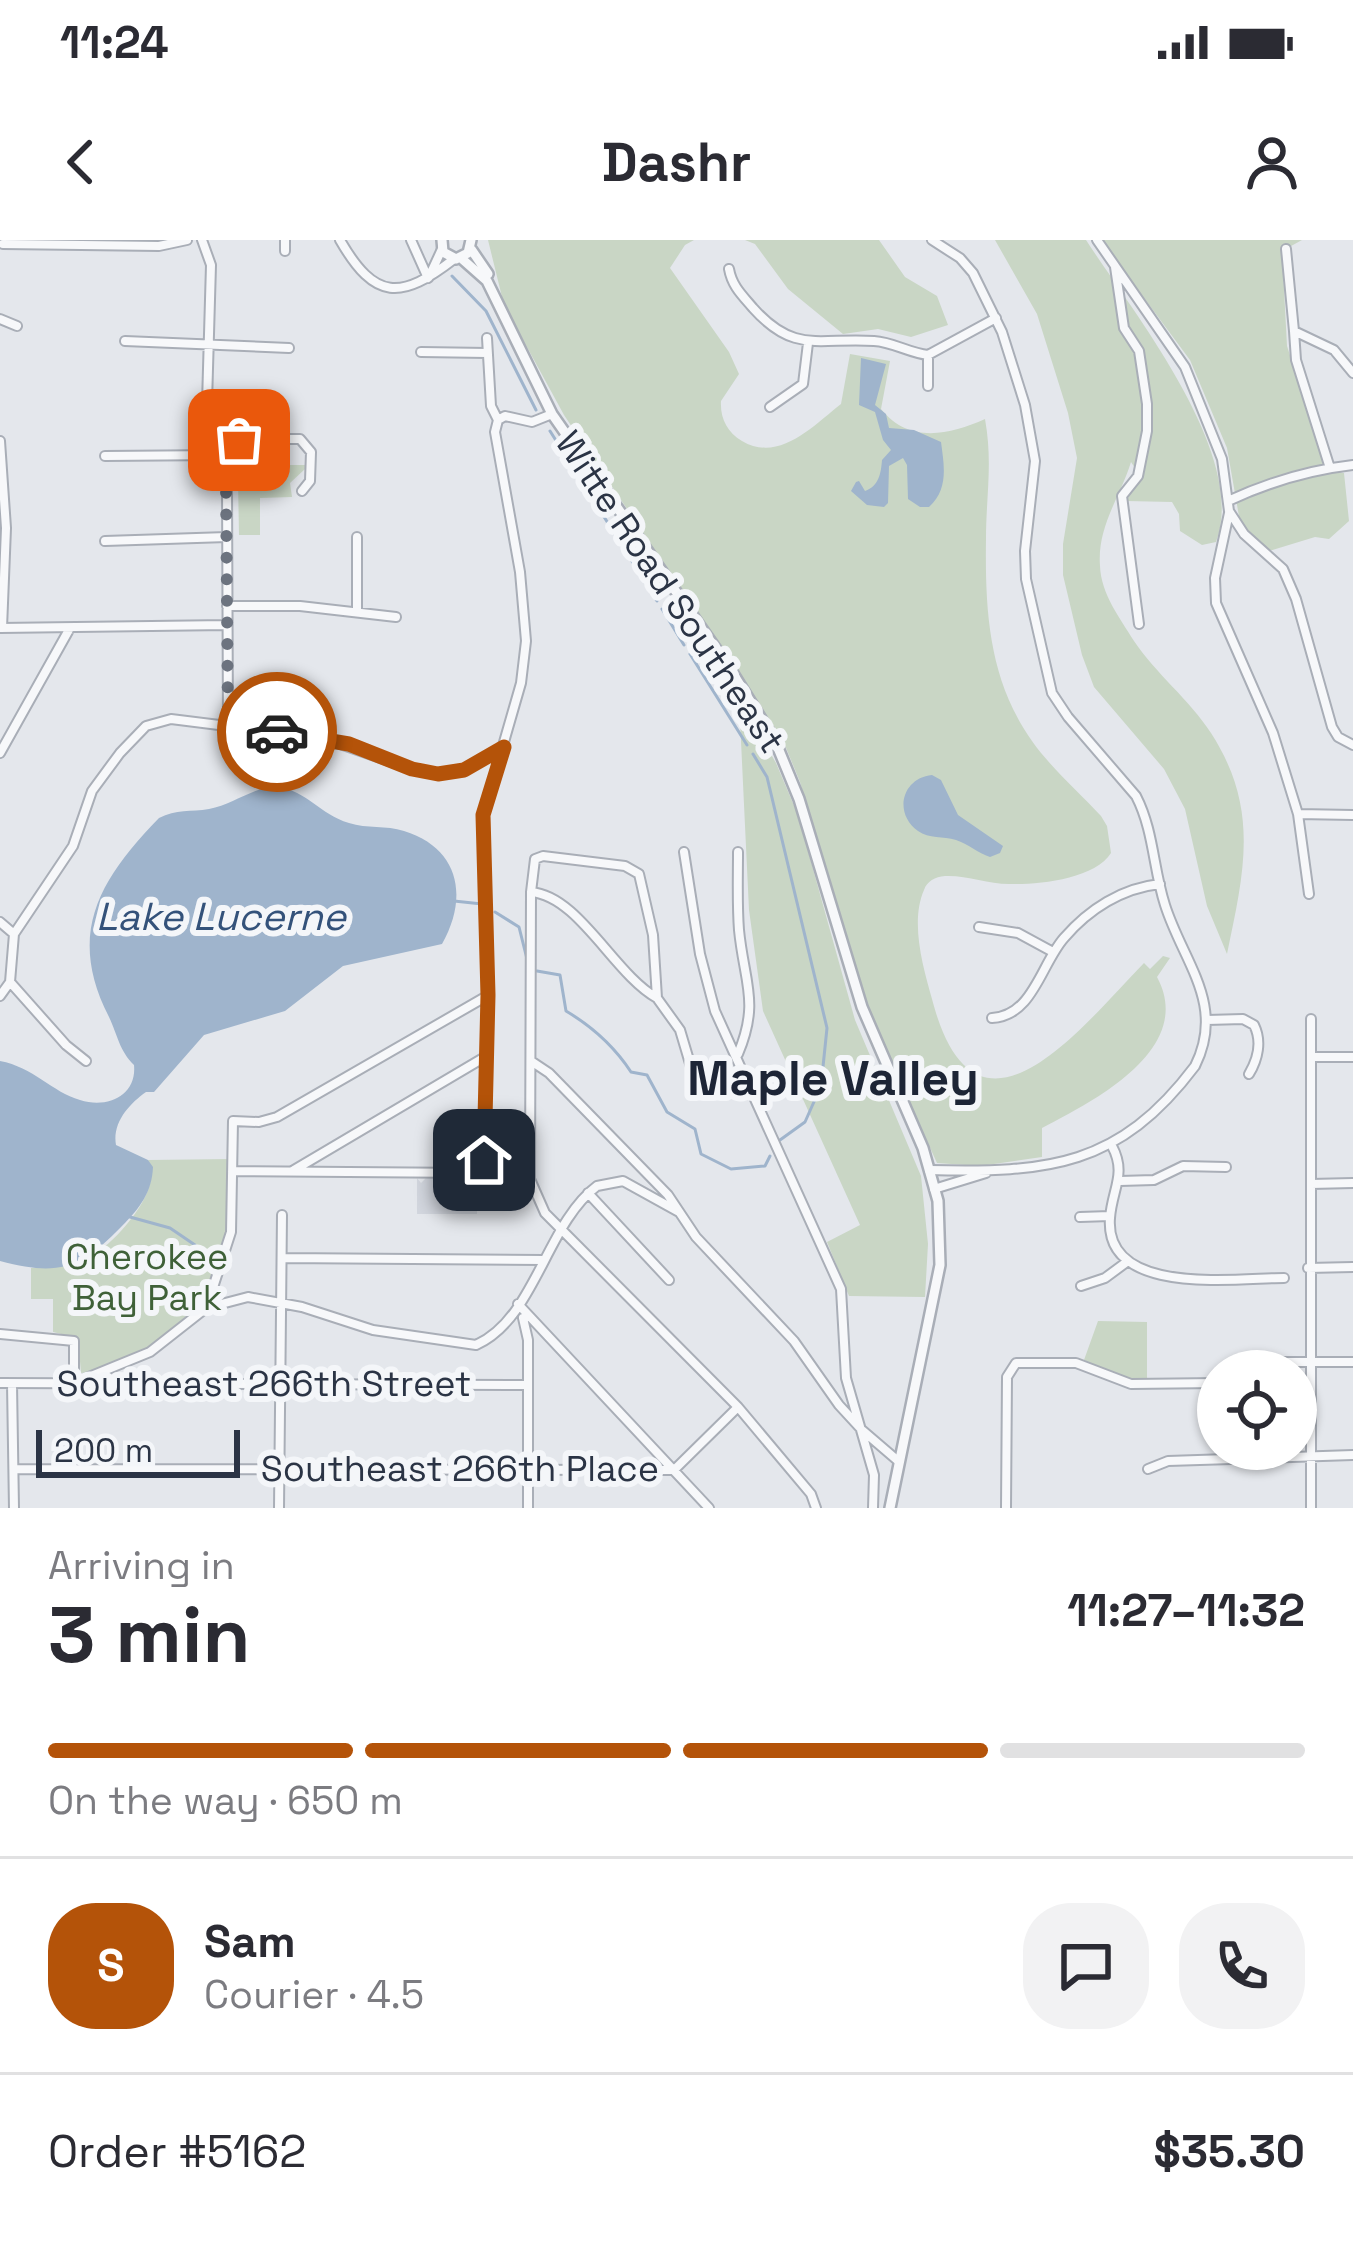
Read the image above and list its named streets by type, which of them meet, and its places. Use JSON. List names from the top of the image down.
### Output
{
  "streets": {
    "street": ["Witte Road Southeast", "Southeast 266th Street", "Southeast 266th Place"]
  },
  "districts": ["Maple Valley"],
  "water": ["Lake Lucerne"],
  "parks": ["Cherokee Bay Park"],
  "scale_bar": "200 m",
  "page": {
    "status": "11:24",
    "header": "Dashr",
    "scale": "200 m",
    "heading": ["3 min", "Arriving in", "11:27–11:32"],
    "panel": [
      "Sam",
      "Courier · 4.5",
      "Order #5162",
      "$35.30"
    ],
    "bar": "On the way · 650 m",
    "round": "S"
  }
}
